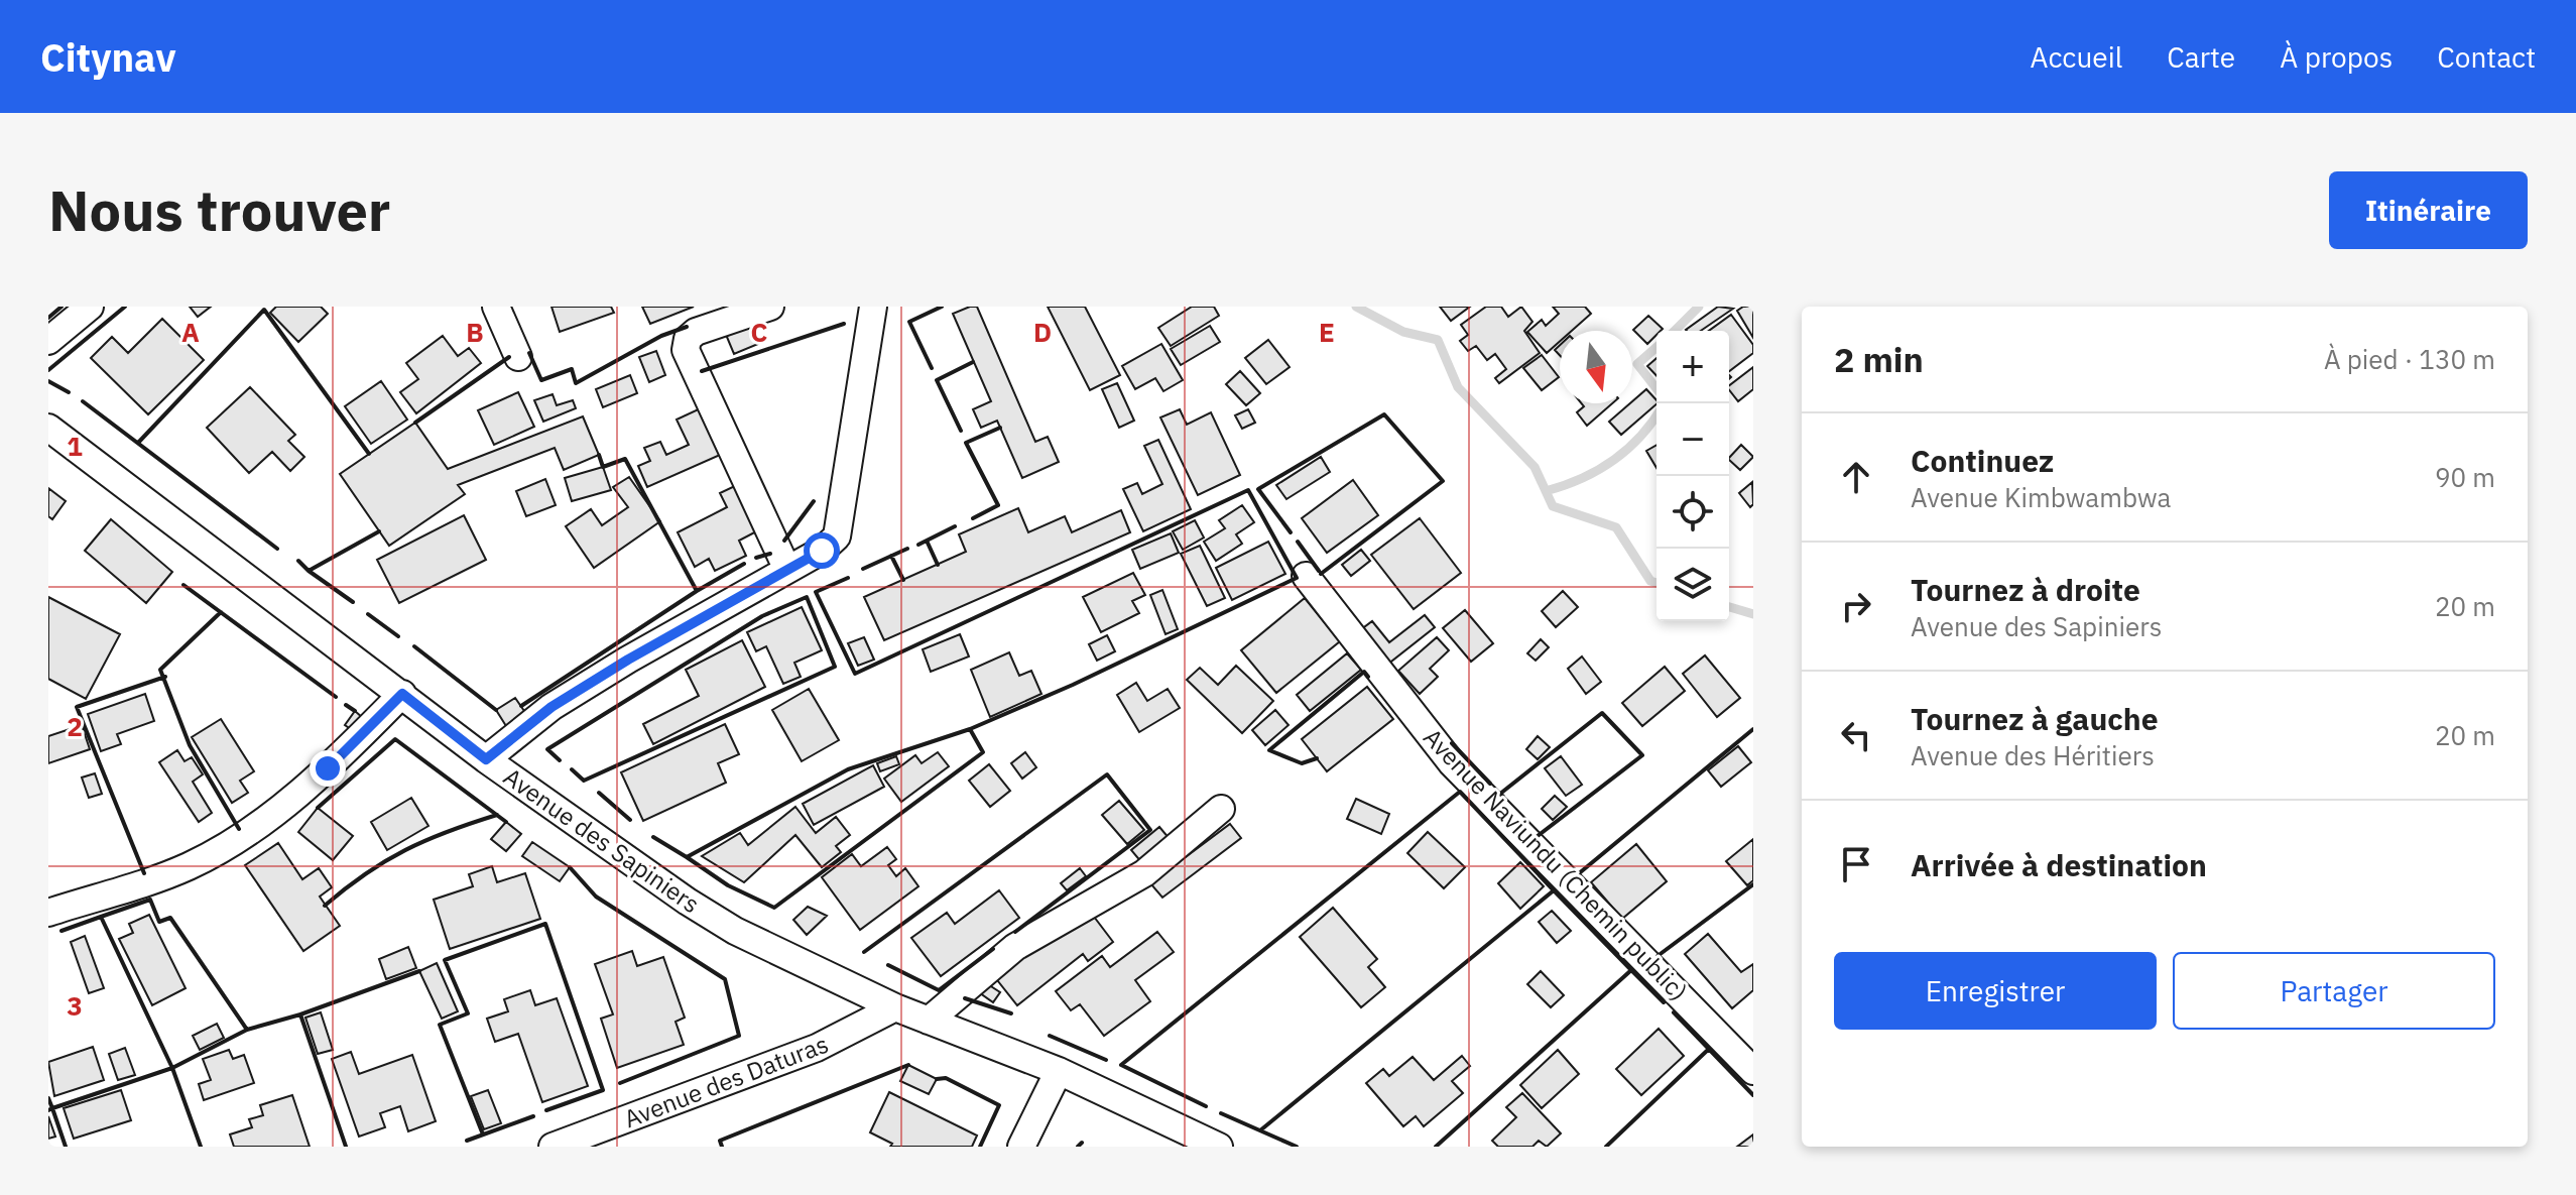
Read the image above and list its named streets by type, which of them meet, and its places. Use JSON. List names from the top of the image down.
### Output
{
  "streets": {
    "street": ["Avenue des Sapiniers", "Avenue Naviundu (Chemin public)", "Avenue des Daturas"]
  },
  "crossings": [
    ["Avenue des Sapiniers", "Avenue des Daturas"]
  ],
  "north": "bottom",
  "page": {
    "header": "Citynav",
    "nav": [
      "Accueil",
      "Carte",
      "À propos",
      "Contact"
    ],
    "buttons": [
      "Itinéraire",
      ["Enregistrer", "Partager"]
    ],
    "title": "Nous trouver",
    "heading": ["2 min", "À pied · 130 m"],
    "map_buttons": ["+", "−"],
    "list": [
      ["Continuez", "Avenue Kimbwambwa", "90 m"],
      ["Tournez à droite", "Avenue des Sapiniers", "20 m"],
      ["Tournez à gauche", "Avenue des Héritiers", "20 m"],
      "Arrivée à destination"
    ]
  },
  "grid": {
    "columns": [
      "A",
      "B",
      "C",
      "D",
      "E"
    ],
    "rows": ["1", "2", "3"]
  }
}
